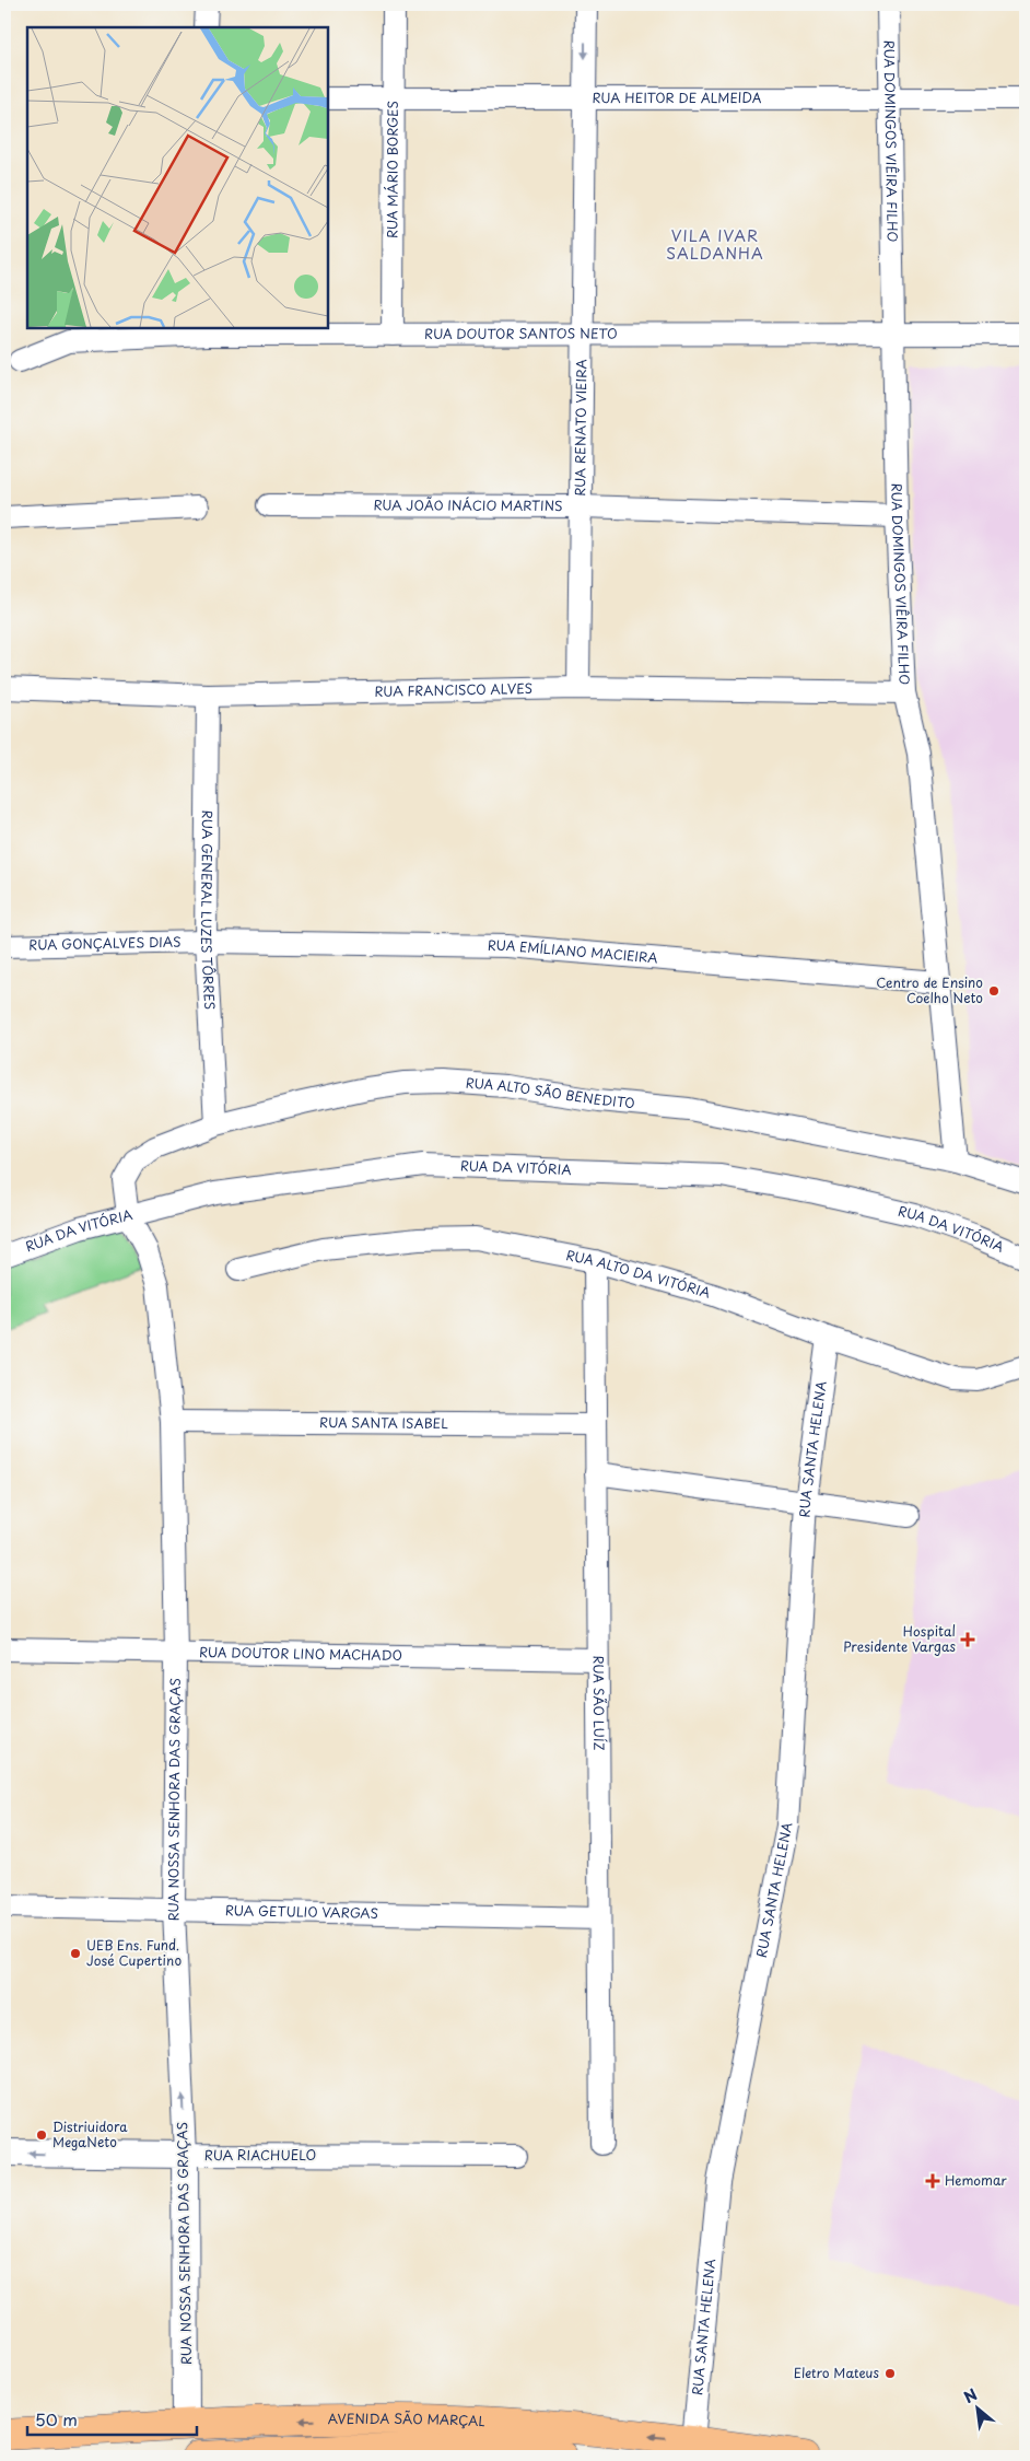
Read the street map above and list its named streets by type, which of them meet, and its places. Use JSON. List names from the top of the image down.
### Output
{
  "streets": {
    "main road": ["AVENIDA SÃO MARÇAL"],
    "street": [
      "RUA HEITOR DE ALMEIDA",
      "RUA DOMINGOS VIÊIRA FILHO",
      "RUA MÁRIO BORGES",
      "RUA DOUTOR SANTOS NETO",
      "RUA RENATO VIEIRA",
      "RUA JOÃO INÁCIO MARTINS",
      "RUA FRANCISCO ALVES",
      "RUA GENERAL LUZES TÔRRES",
      "RUA GONÇALVES DIAS",
      "RUA EMÍLIANO MACIEIRA",
      "RUA ALTO SÃO BENEDITO",
      "RUA DA VITÓRIA",
      "RUA ALTO DA VITÓRIA",
      "RUA SANTA ISABEL",
      "RUA SANTA HELENA",
      "RUA DOUTOR LINO MACHADO",
      "RUA SÃO LUÍZ",
      "RUA NOSSA SENHORA DAS GRAÇAS",
      "RUA GETULIO VARGAS",
      "RUA RIACHUELO"
    ]
  },
  "crossings": [
    ["RUA HEITOR DE ALMEIDA", "RUA DOMINGOS VIÊIRA FILHO"],
    ["RUA HEITOR DE ALMEIDA", "RUA MÁRIO BORGES"],
    ["RUA HEITOR DE ALMEIDA", "RUA RENATO VIEIRA"],
    ["RUA DOMINGOS VIÊIRA FILHO", "RUA DOUTOR SANTOS NETO"],
    ["RUA DOMINGOS VIÊIRA FILHO", "RUA JOÃO INÁCIO MARTINS"],
    ["RUA DOMINGOS VIÊIRA FILHO", "RUA FRANCISCO ALVES"],
    ["RUA DOMINGOS VIÊIRA FILHO", "RUA EMÍLIANO MACIEIRA"],
    ["RUA DOMINGOS VIÊIRA FILHO", "RUA ALTO SÃO BENEDITO"],
    ["RUA MÁRIO BORGES", "RUA DOUTOR SANTOS NETO"],
    ["RUA DOUTOR SANTOS NETO", "RUA RENATO VIEIRA"],
    ["RUA RENATO VIEIRA", "RUA JOÃO INÁCIO MARTINS"],
    ["RUA RENATO VIEIRA", "RUA FRANCISCO ALVES"],
    ["RUA FRANCISCO ALVES", "RUA GENERAL LUZES TÔRRES"],
    ["RUA GENERAL LUZES TÔRRES", "RUA GONÇALVES DIAS"],
    ["RUA GENERAL LUZES TÔRRES", "RUA EMÍLIANO MACIEIRA"],
    ["RUA GENERAL LUZES TÔRRES", "RUA ALTO SÃO BENEDITO"],
    ["RUA GONÇALVES DIAS", "RUA EMÍLIANO MACIEIRA"],
    ["RUA ALTO SÃO BENEDITO", "RUA DA VITÓRIA"],
    ["RUA ALTO SÃO BENEDITO", "RUA NOSSA SENHORA DAS GRAÇAS"],
    ["RUA DA VITÓRIA", "RUA NOSSA SENHORA DAS GRAÇAS"],
    ["RUA ALTO DA VITÓRIA", "RUA SANTA HELENA"],
    ["RUA ALTO DA VITÓRIA", "RUA SÃO LUÍZ"],
    ["RUA SANTA ISABEL", "RUA SÃO LUÍZ"],
    ["RUA SANTA ISABEL", "RUA NOSSA SENHORA DAS GRAÇAS"],
    ["RUA SANTA HELENA", "AVENIDA SÃO MARÇAL"],
    ["RUA DOUTOR LINO MACHADO", "RUA SÃO LUÍZ"],
    ["RUA DOUTOR LINO MACHADO", "RUA NOSSA SENHORA DAS GRAÇAS"],
    ["RUA SÃO LUÍZ", "RUA GETULIO VARGAS"],
    ["RUA NOSSA SENHORA DAS GRAÇAS", "RUA GETULIO VARGAS"],
    ["RUA NOSSA SENHORA DAS GRAÇAS", "RUA RIACHUELO"],
    ["RUA NOSSA SENHORA DAS GRAÇAS", "AVENIDA SÃO MARÇAL"]
  ],
  "one_way": ["RUA RIACHUELO"],
  "districts": ["VILA IVAR SALDANHA"],
  "places": {
    "other": [
      "Centro de Ensino Coelho Neto",
      "UEB Ens. Fund. José Cupertino",
      "Distriuidora MegaNeto",
      "Eletro Mateus"
    ],
    "health": ["Hospital Presidente Vargas", "Hemomar"]
  },
  "scale_bar": "50 m",
  "north": "top left"
}
